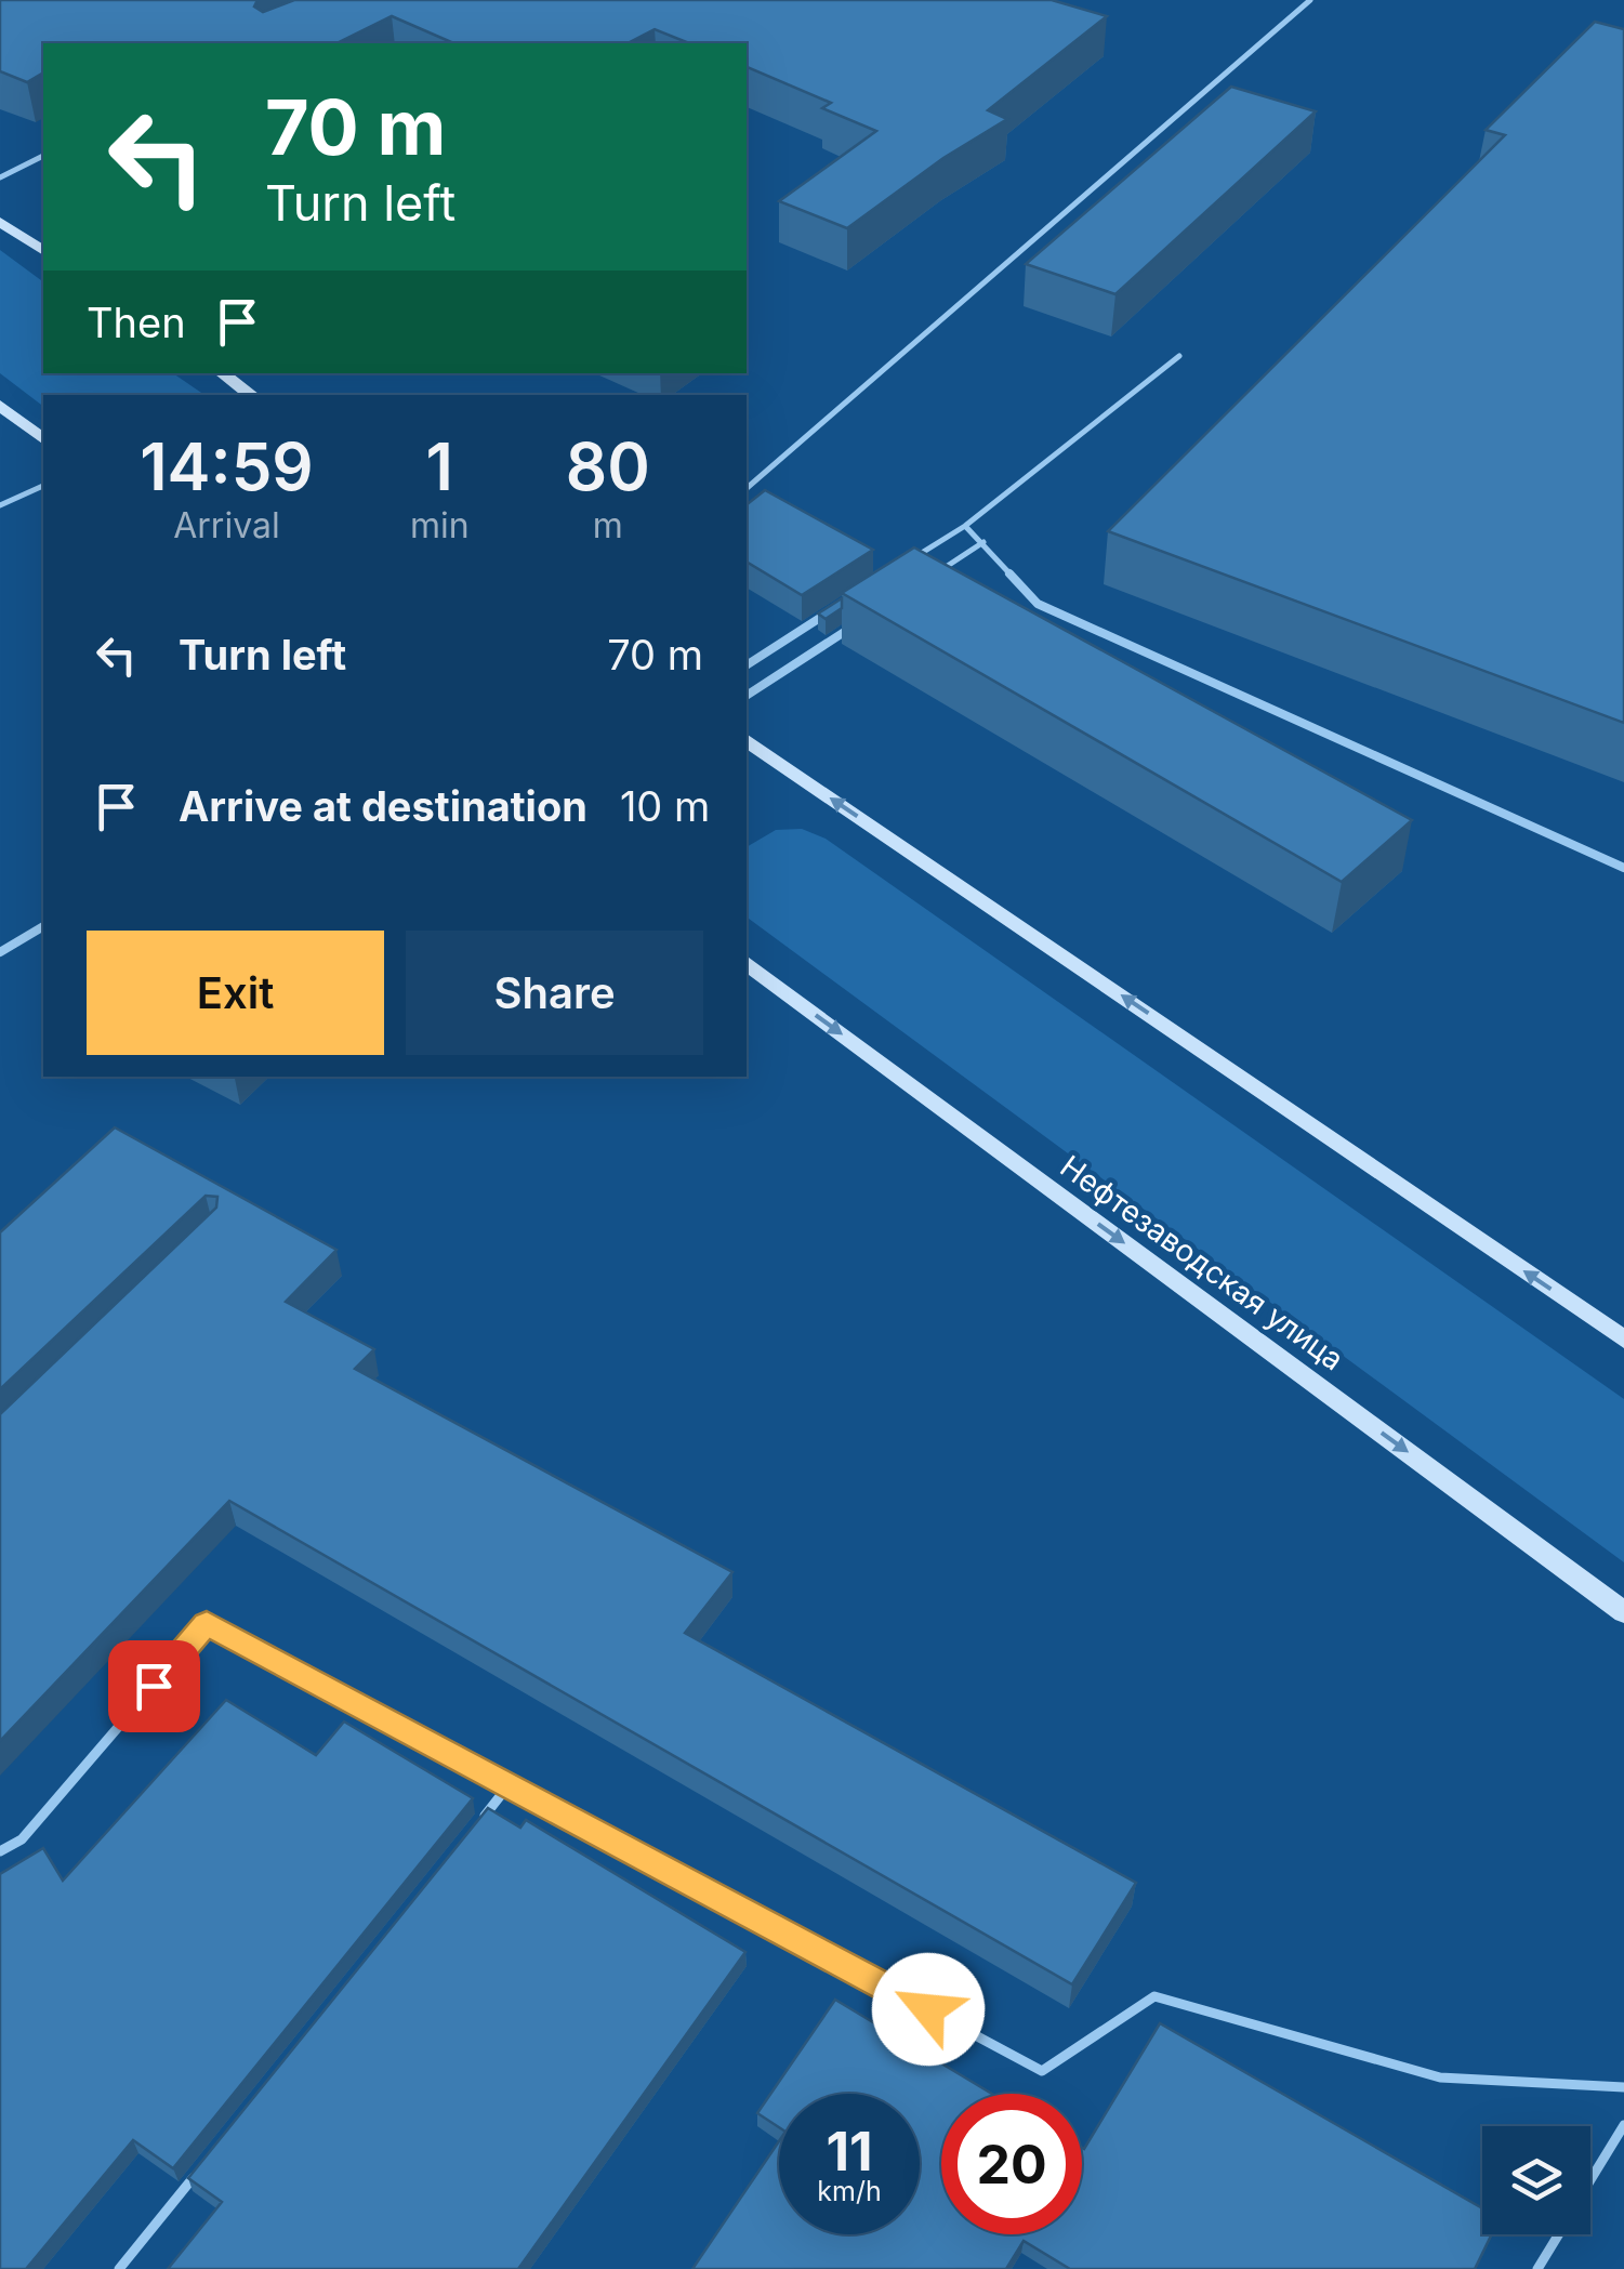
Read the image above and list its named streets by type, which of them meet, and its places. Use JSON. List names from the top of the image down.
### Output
{
  "streets": {
    "main road": ["Нефтезаводская улица"]
  },
  "one_way": ["Нефтезаводская улица"],
  "page": {
    "turn": ["70 m", "Turn left"],
    "then": "Then",
    "eta": [
      "14:59",
      "Arrival",
      "1",
      "min",
      "80",
      "m"
    ],
    "list": [
      {
        "name": "Turn left",
        "value": "70 m"
      },
      {
        "name": "Arrive at destination",
        "value": "10 m"
      }
    ],
    "buttons": ["Exit", "Share"],
    "speed": "11 km/h",
    "limit": "20"
  }
}
